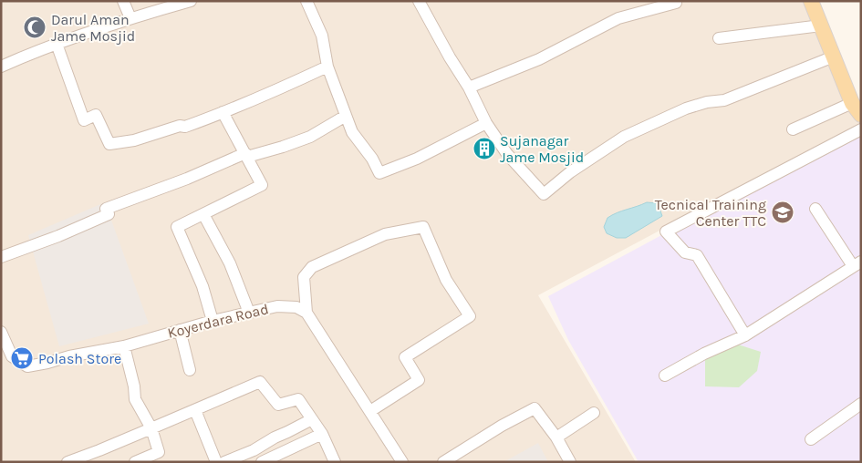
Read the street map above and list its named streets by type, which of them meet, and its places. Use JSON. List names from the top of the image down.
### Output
{
  "streets": {
    "street": ["Koyerdara Road"]
  },
  "places": {
    "mosque": ["Darul Aman Jame Mosjid"],
    "building": ["Sujanagar Jame Mosjid"],
    "school or university": ["Tecnical Training Center TTC"],
    "supermarket": ["Polash Store"]
  }
}
